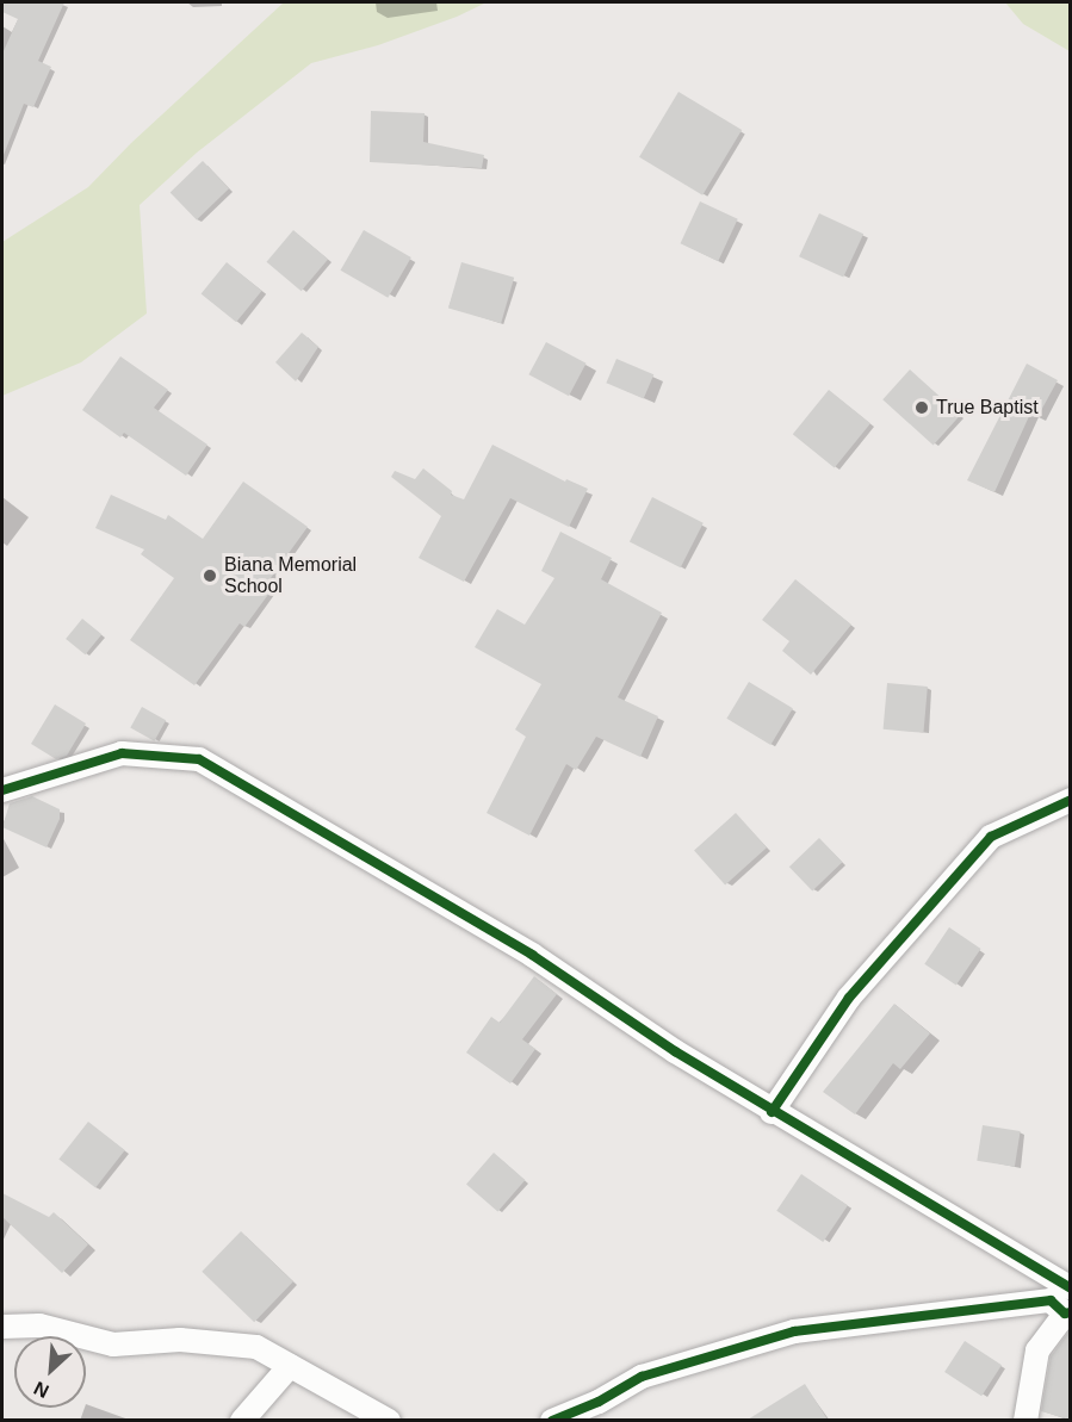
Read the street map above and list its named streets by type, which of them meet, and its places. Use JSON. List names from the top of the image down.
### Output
{
  "places": ["True Baptist", "Biana Memorial School"],
  "north": "bottom left"
}
